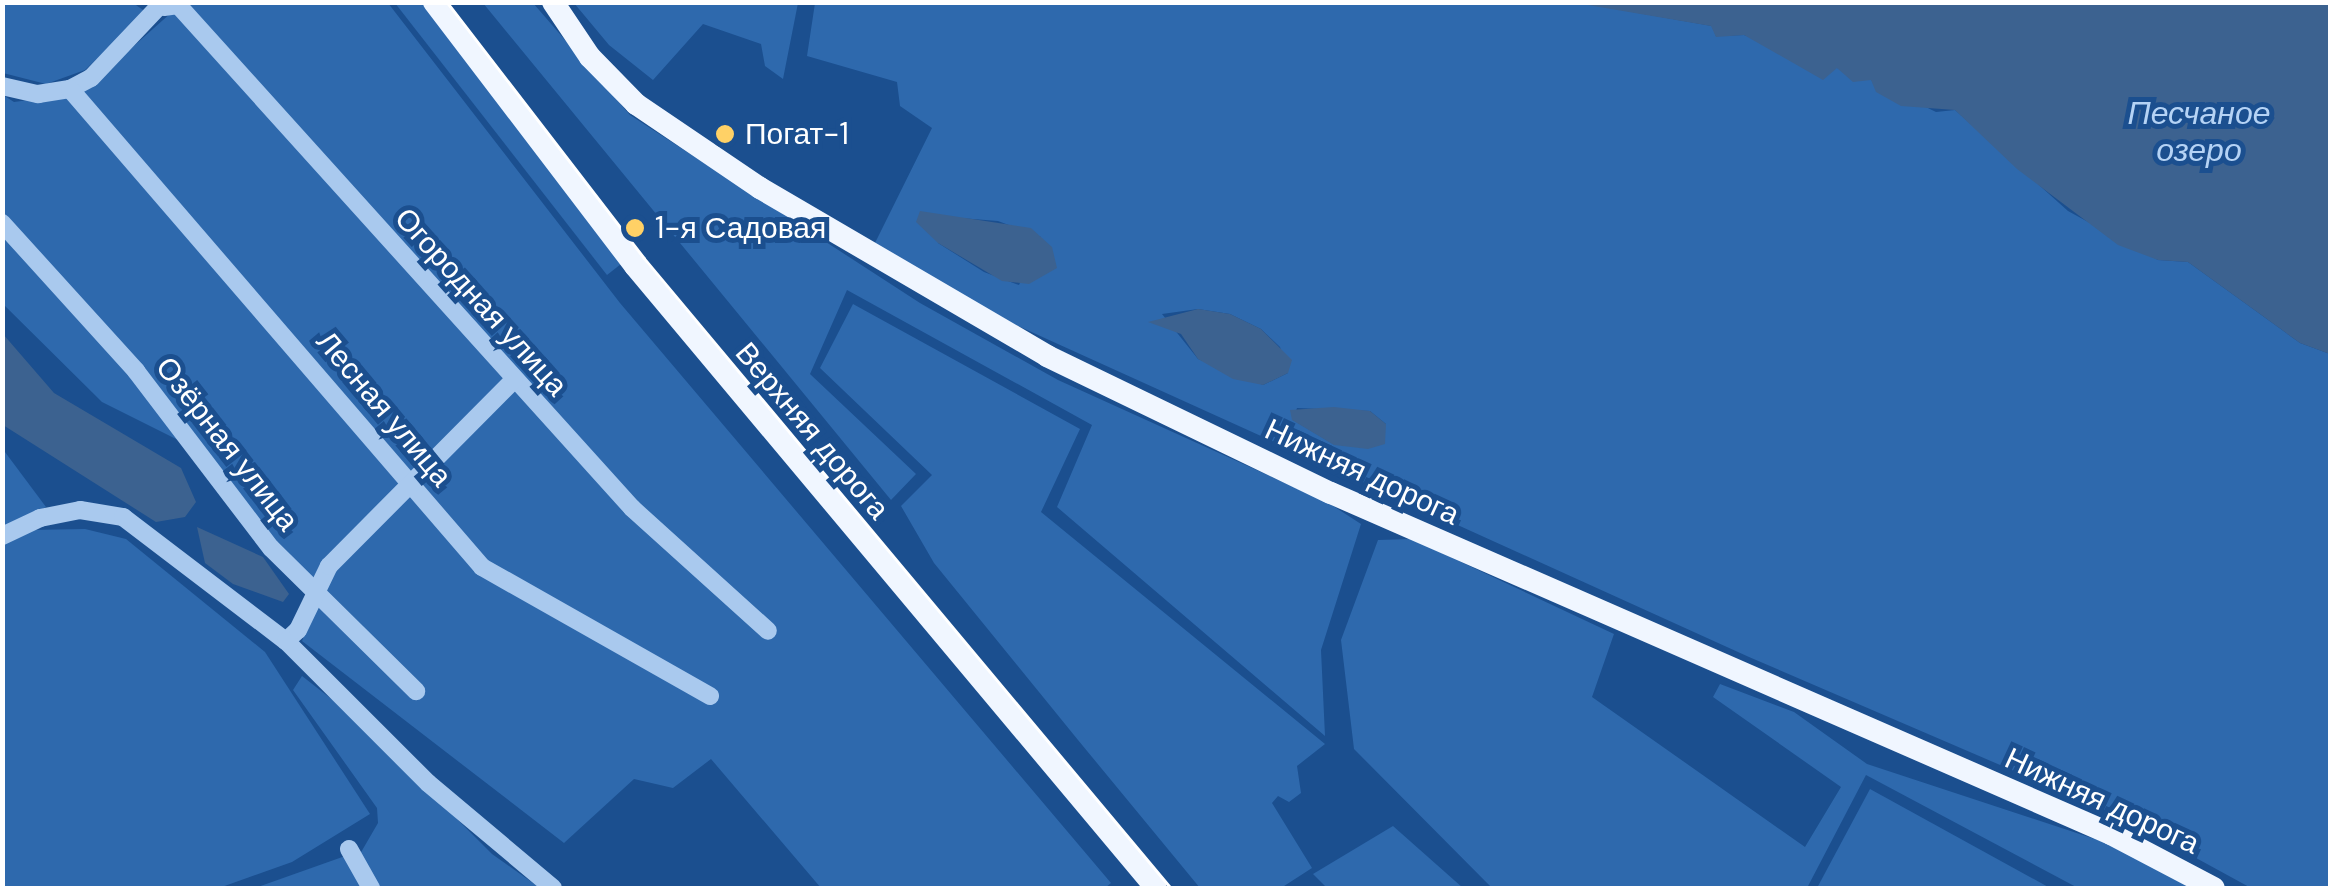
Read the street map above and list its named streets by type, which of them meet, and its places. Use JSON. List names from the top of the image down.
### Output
{
  "streets": {
    "main road": ["Верхняя дорога", "Нижняя дорога"],
    "street": ["Огородная улица", "Лесная улица", "Озёрная улица"]
  },
  "water": ["Песчаное озеро"],
  "places": ["Погат-1", "1-я Садовая"]
}
